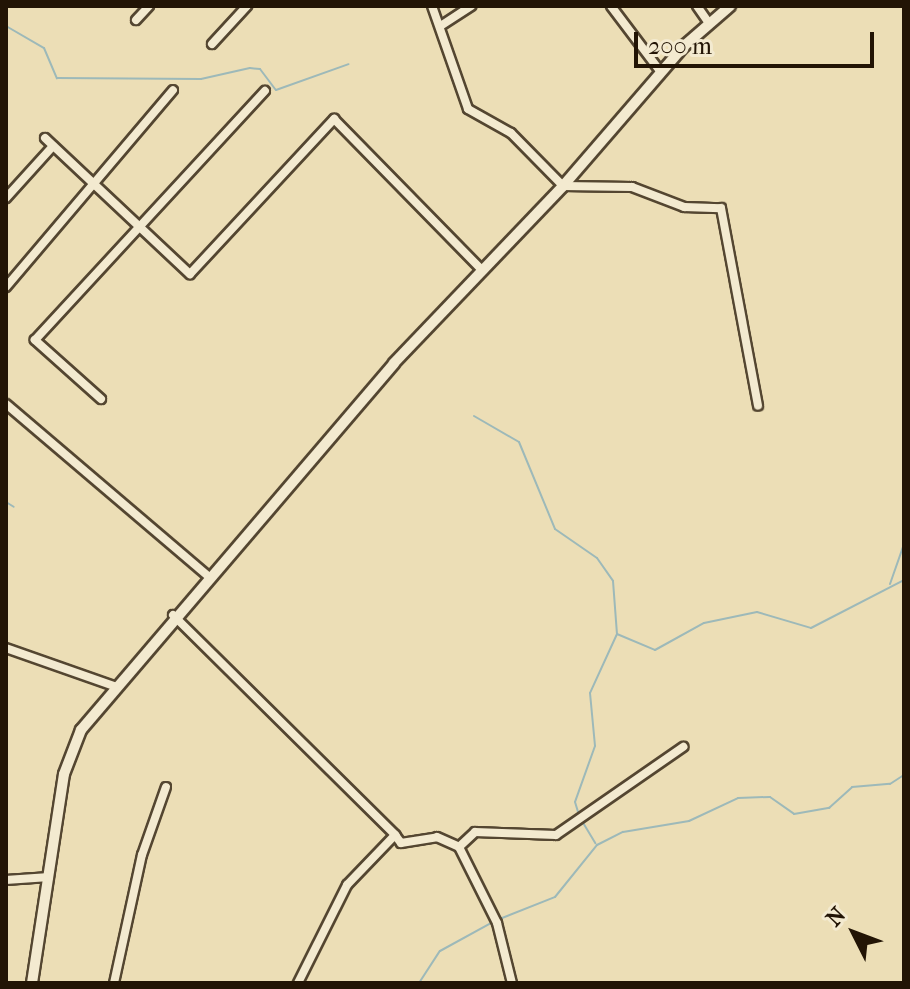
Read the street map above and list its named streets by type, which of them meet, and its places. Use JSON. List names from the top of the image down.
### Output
{
  "scale_bar": "200 m",
  "north": "top left"
}
